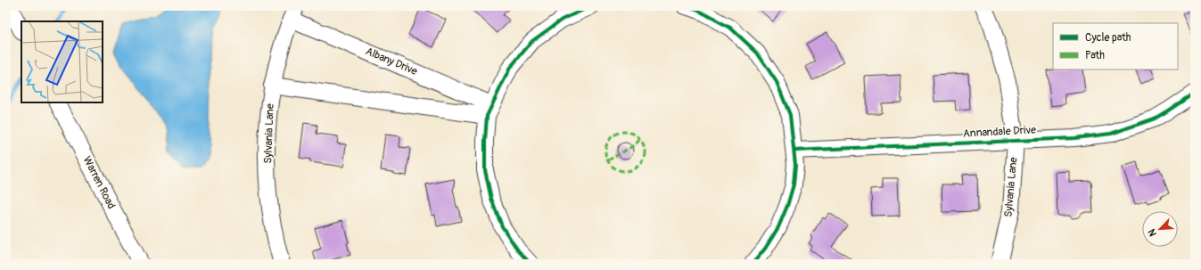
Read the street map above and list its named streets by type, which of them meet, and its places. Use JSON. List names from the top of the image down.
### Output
{
  "streets": {
    "street": [
      "Albany Drive",
      "Annandale Drive",
      "Sylvania Lane",
      "Warren Road"
    ]
  },
  "crossings": [
    ["Albany Drive", "Sylvania Lane"],
    ["Annandale Drive", "Sylvania Lane"]
  ],
  "legend": ["Cycle path", "Path"],
  "north": "bottom left"
}
